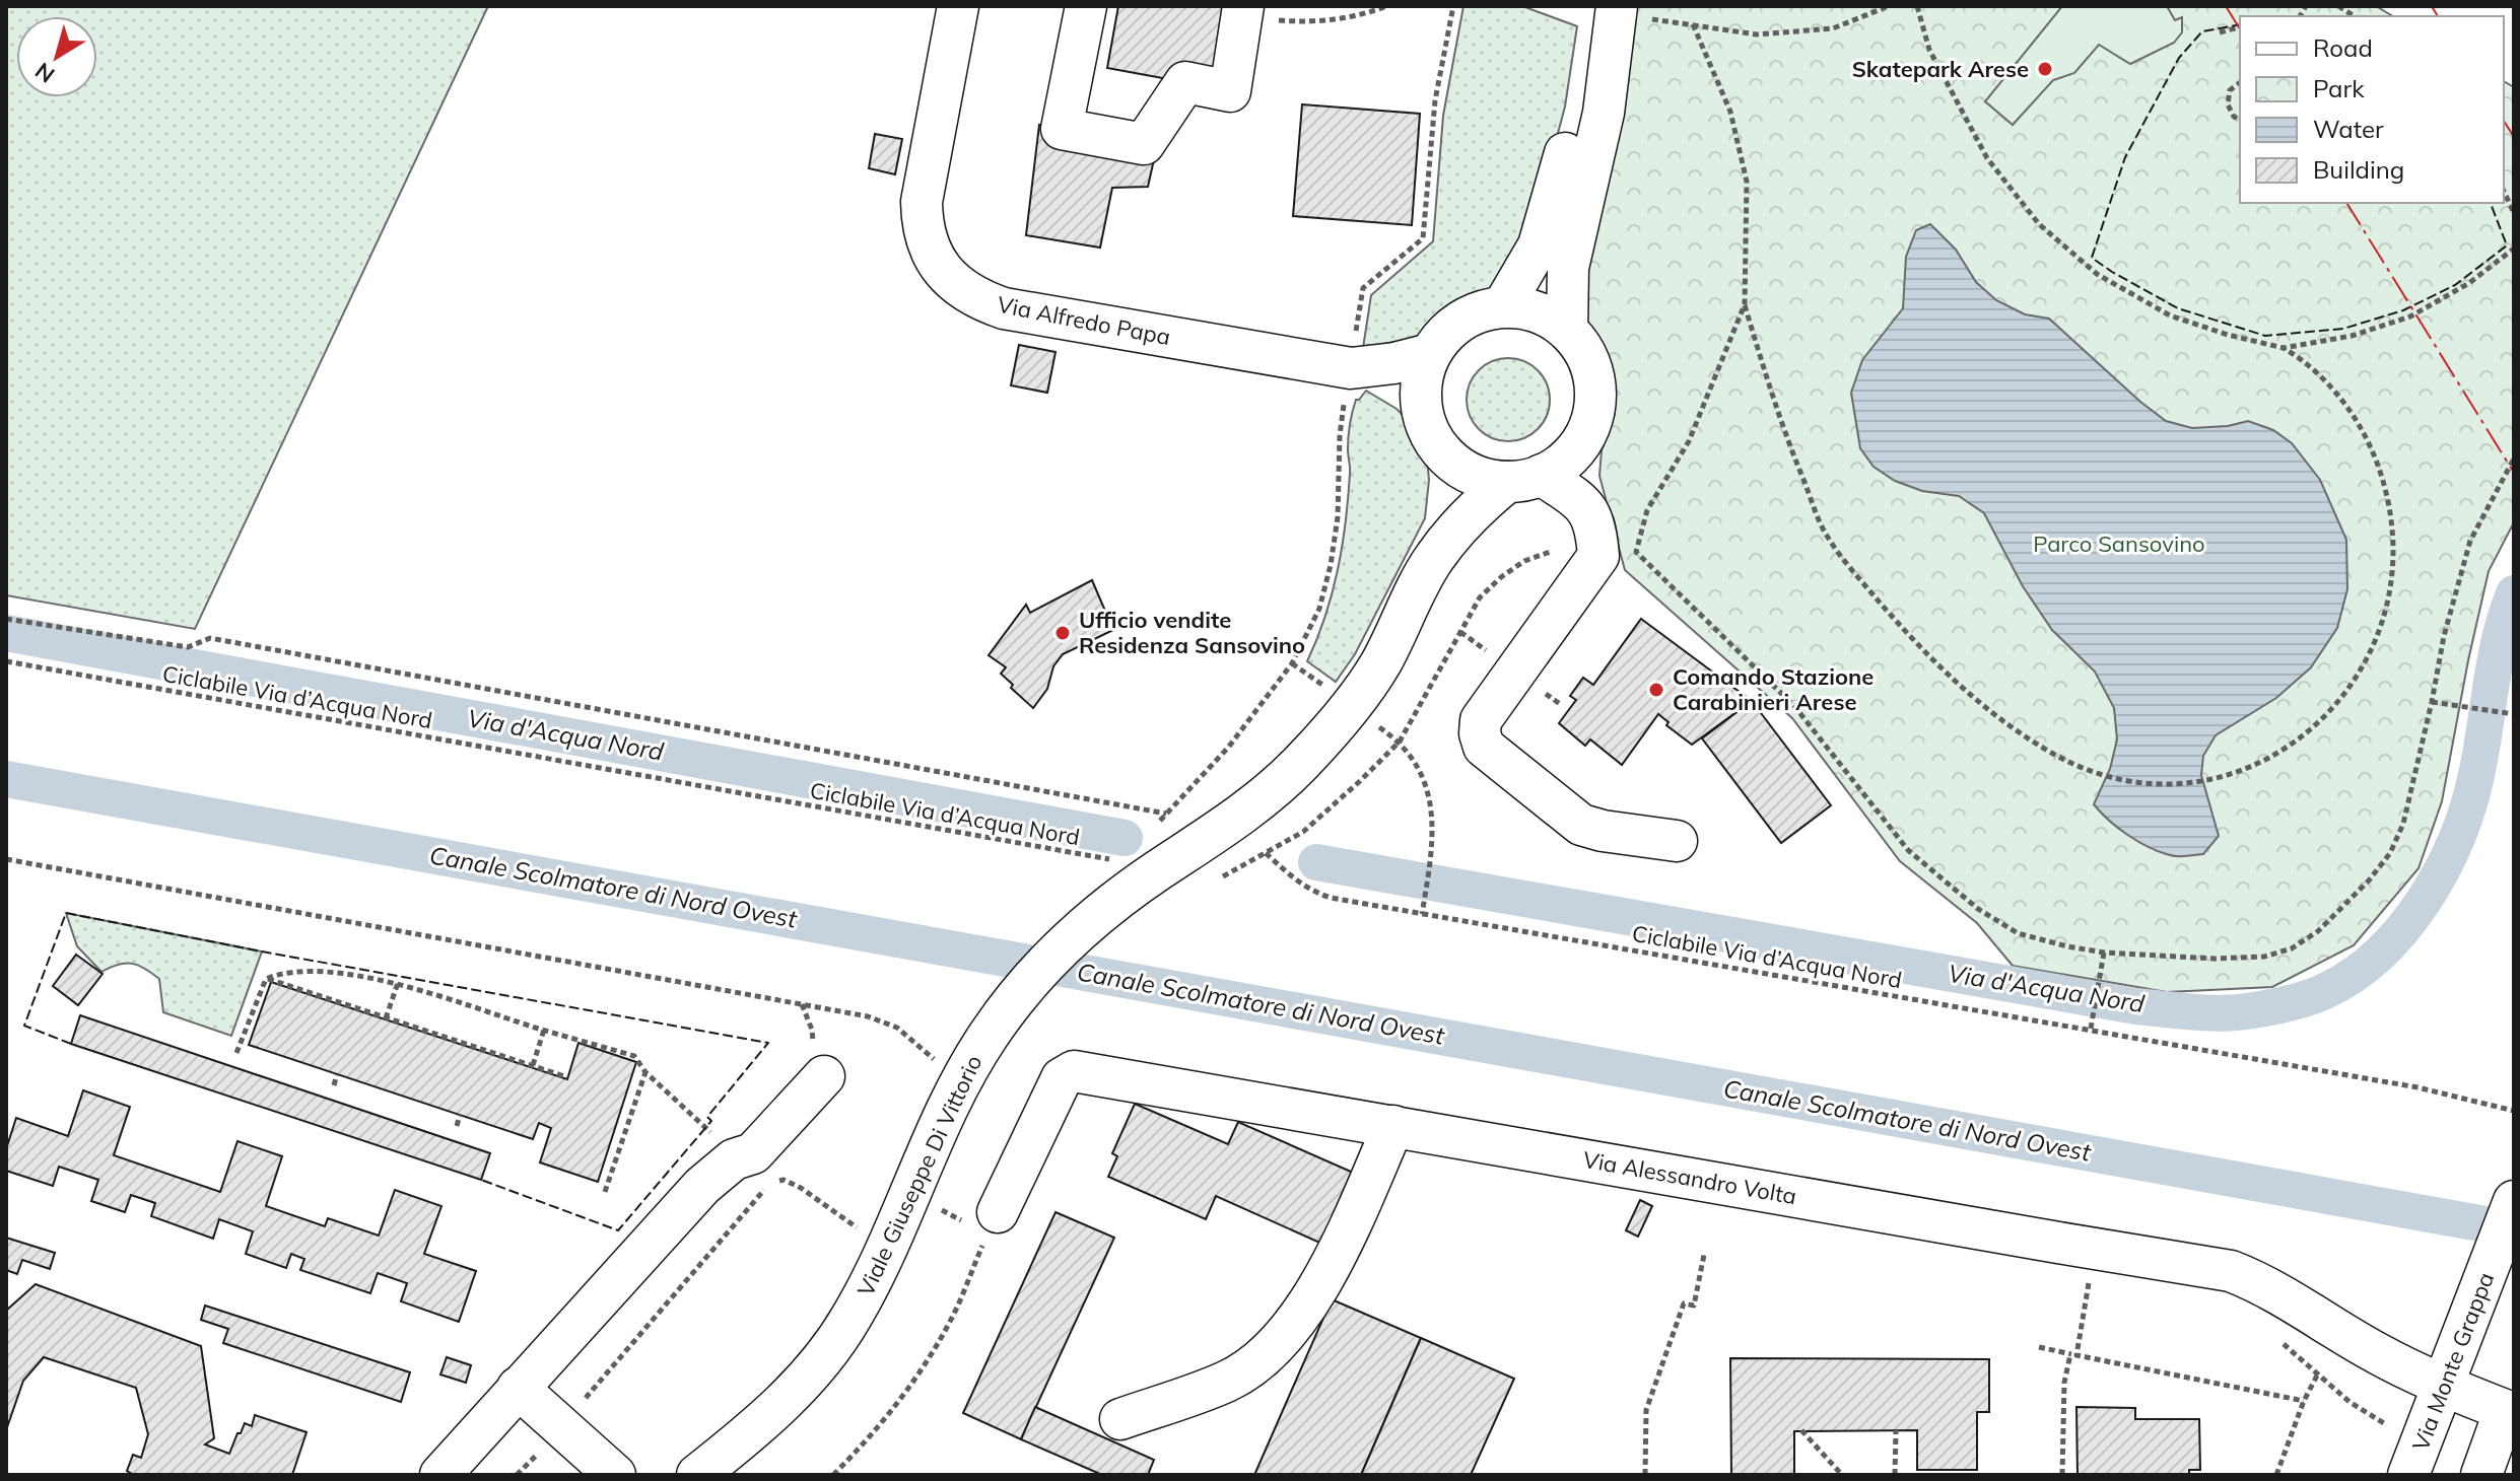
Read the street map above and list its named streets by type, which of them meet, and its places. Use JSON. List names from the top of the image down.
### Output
{
  "streets": {
    "street": [
      "Via Alfredo Papa",
      "Viale Giuseppe Di Vittorio",
      "Via Alessandro Volta",
      "Via Monte Grappa"
    ],
    "path": ["Ciclabile Via d’Acqua Nord"]
  },
  "crossings": [
    ["Via Alfredo Papa", "Viale Giuseppe Di Vittorio"],
    ["Ciclabile Via d’Acqua Nord", "Viale Giuseppe Di Vittorio"],
    ["Via Alessandro Volta", "Via Monte Grappa"]
  ],
  "water": ["Via d'Acqua Nord", "Canale Scolmatore di Nord Ovest"],
  "parks": ["Parco Sansovino"],
  "places": ["Skatepark Arese", "Ufficio vendite Residenza Sansovino", "Comando Stazione Carabinieri Arese"],
  "legend": [
    "Road",
    "Park",
    "Water",
    "Building"
  ],
  "north": "bottom left"
}
